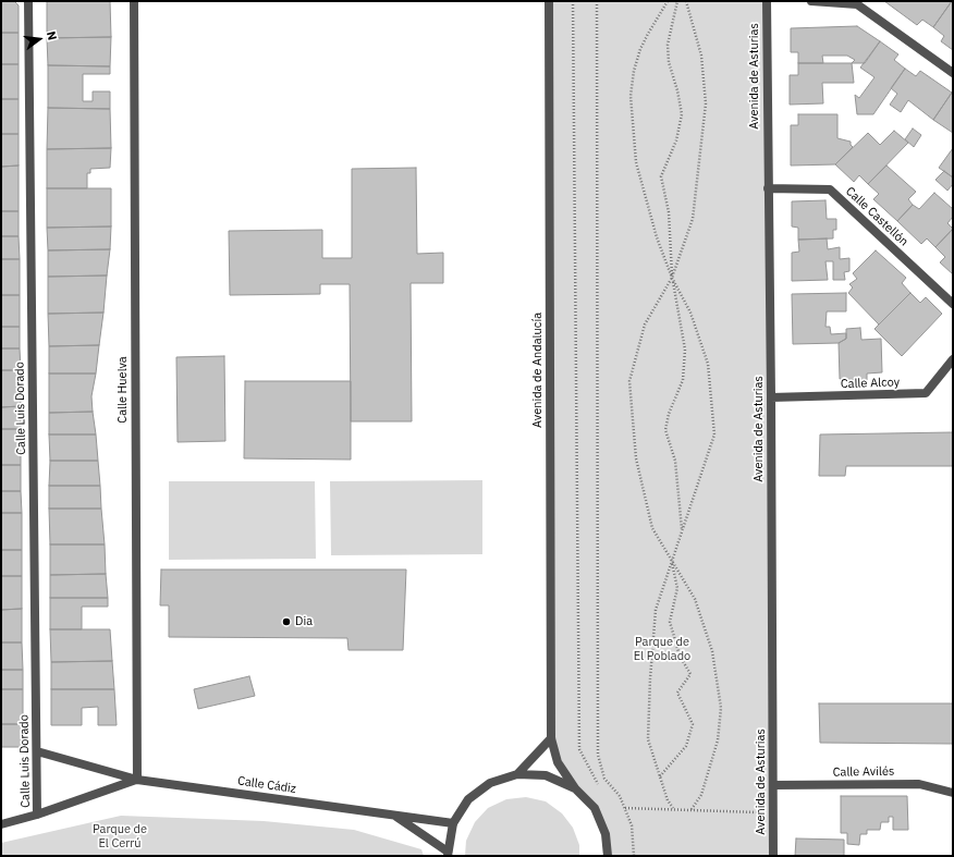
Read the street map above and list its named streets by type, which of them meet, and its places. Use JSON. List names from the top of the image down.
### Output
{
  "streets": {
    "street": [
      "Avenida de Asturias",
      "Calle Castellón",
      "Avenida de Andalucía",
      "Calle Alcoy",
      "Calle Huelva",
      "Calle Luis Dorado",
      "Calle Avilés",
      "Calle Cádiz"
    ]
  },
  "crossings": [
    ["Avenida de Asturias", "Calle Castellón"],
    ["Avenida de Asturias", "Calle Alcoy"],
    ["Avenida de Asturias", "Calle Avilés"],
    ["Calle Huelva", "Calle Cádiz"],
    ["Calle Luis Dorado", "Calle Cádiz"]
  ],
  "parks": ["Parque de El Poblado", "Parque de El Cerrú"],
  "places": ["Dia"],
  "north": "right"
}
